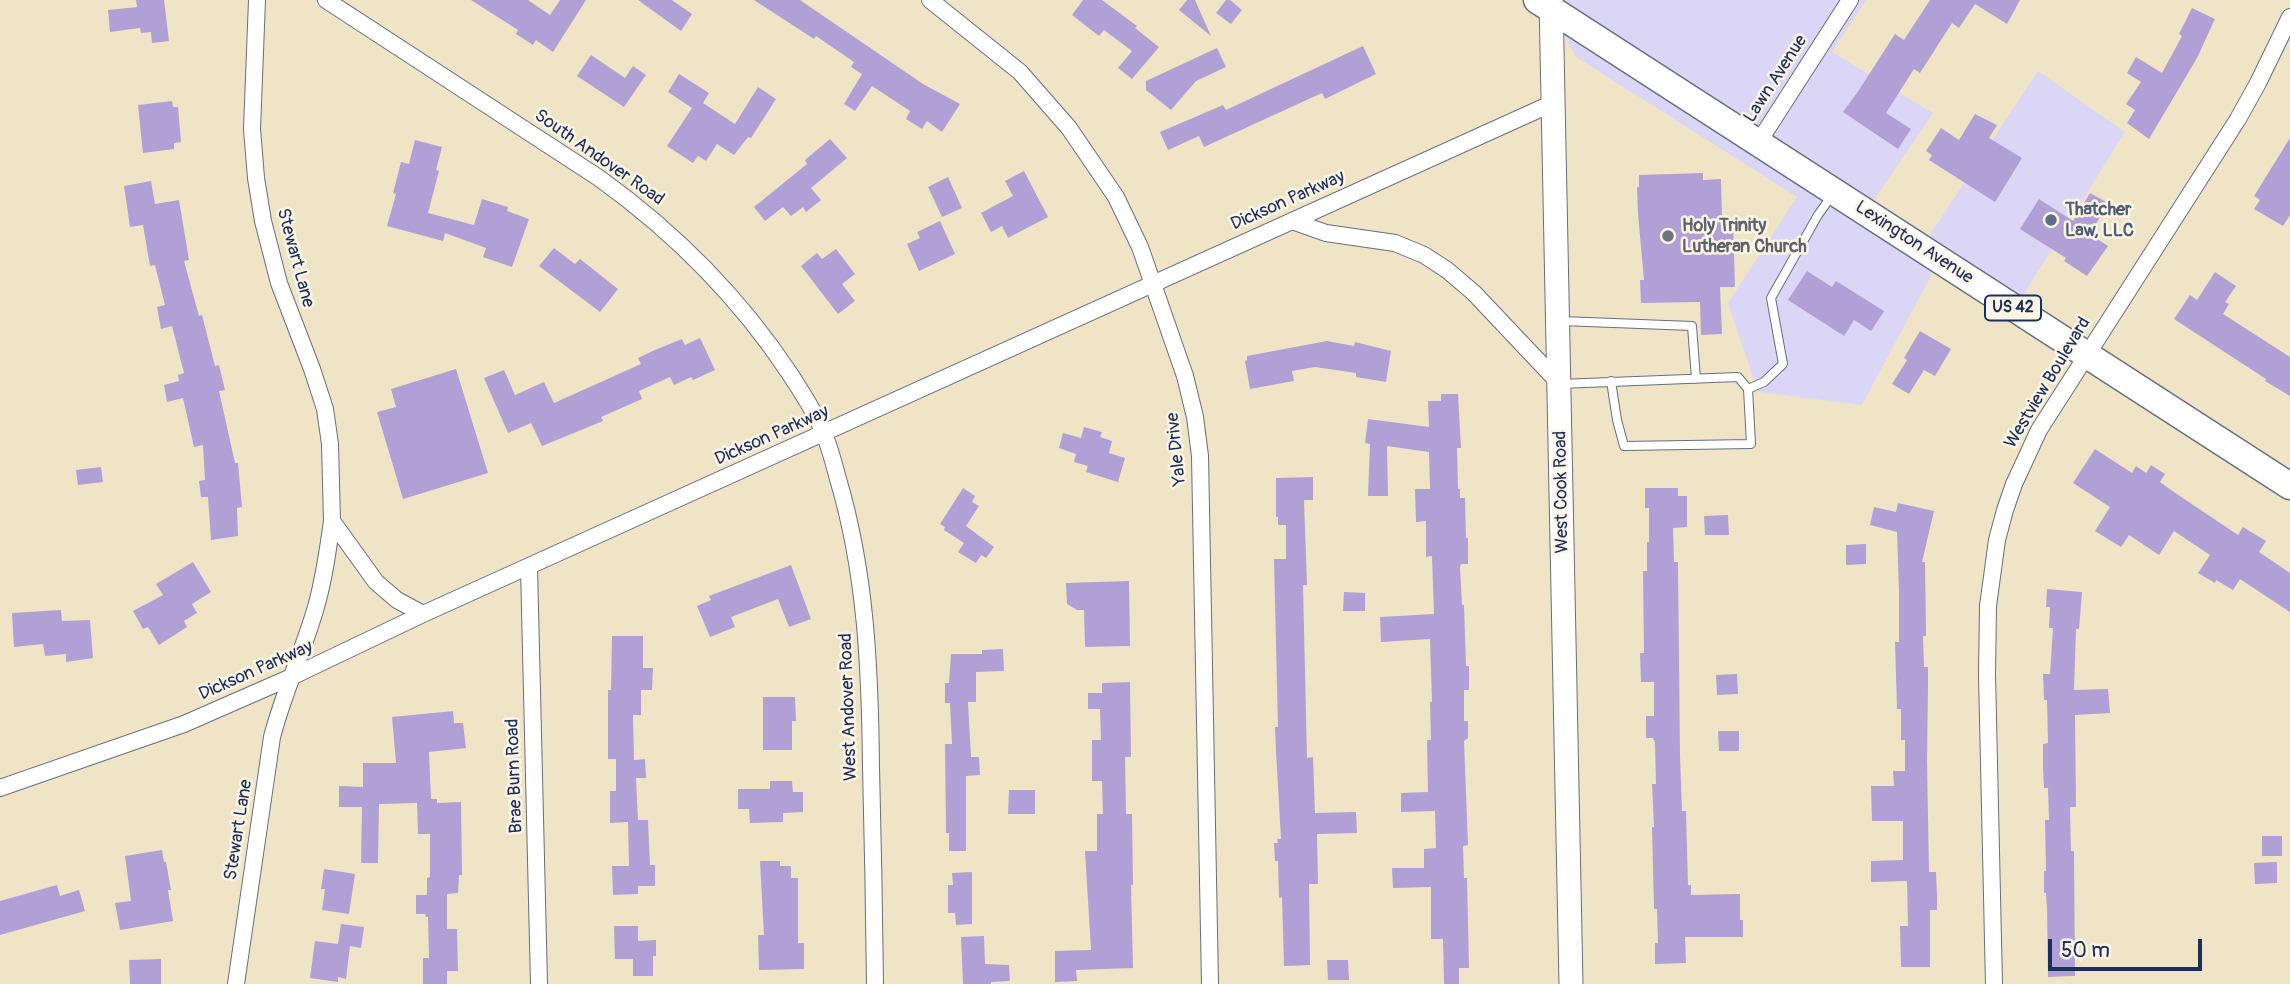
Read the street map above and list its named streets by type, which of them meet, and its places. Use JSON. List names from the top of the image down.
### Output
{
  "streets": {
    "main road": ["Lexington Avenue", "US 42", "West Cook Road"],
    "street": [
      "Lawn Avenue",
      "South Andover Road",
      "Dickson Parkway",
      "Stewart Lane",
      "Westview Boulevard",
      "Yale Drive",
      "West Andover Road",
      "Brae Burn Road"
    ]
  },
  "crossings": [
    ["Lawn Avenue", "Lexington Avenue"],
    ["South Andover Road", "Dickson Parkway"],
    ["South Andover Road", "West Andover Road"],
    ["Dickson Parkway", "Stewart Lane"],
    ["Dickson Parkway", "Yale Drive"],
    ["Dickson Parkway", "West Cook Road"],
    ["Dickson Parkway", "West Andover Road"],
    ["Dickson Parkway", "Brae Burn Road"],
    ["Lexington Avenue", "Westview Boulevard"],
    ["Lexington Avenue", "West Cook Road"]
  ],
  "places": ["Thatcher Law, LLC", "Holy Trinity Lutheran Church"],
  "scale_bar": "50 m"
}
